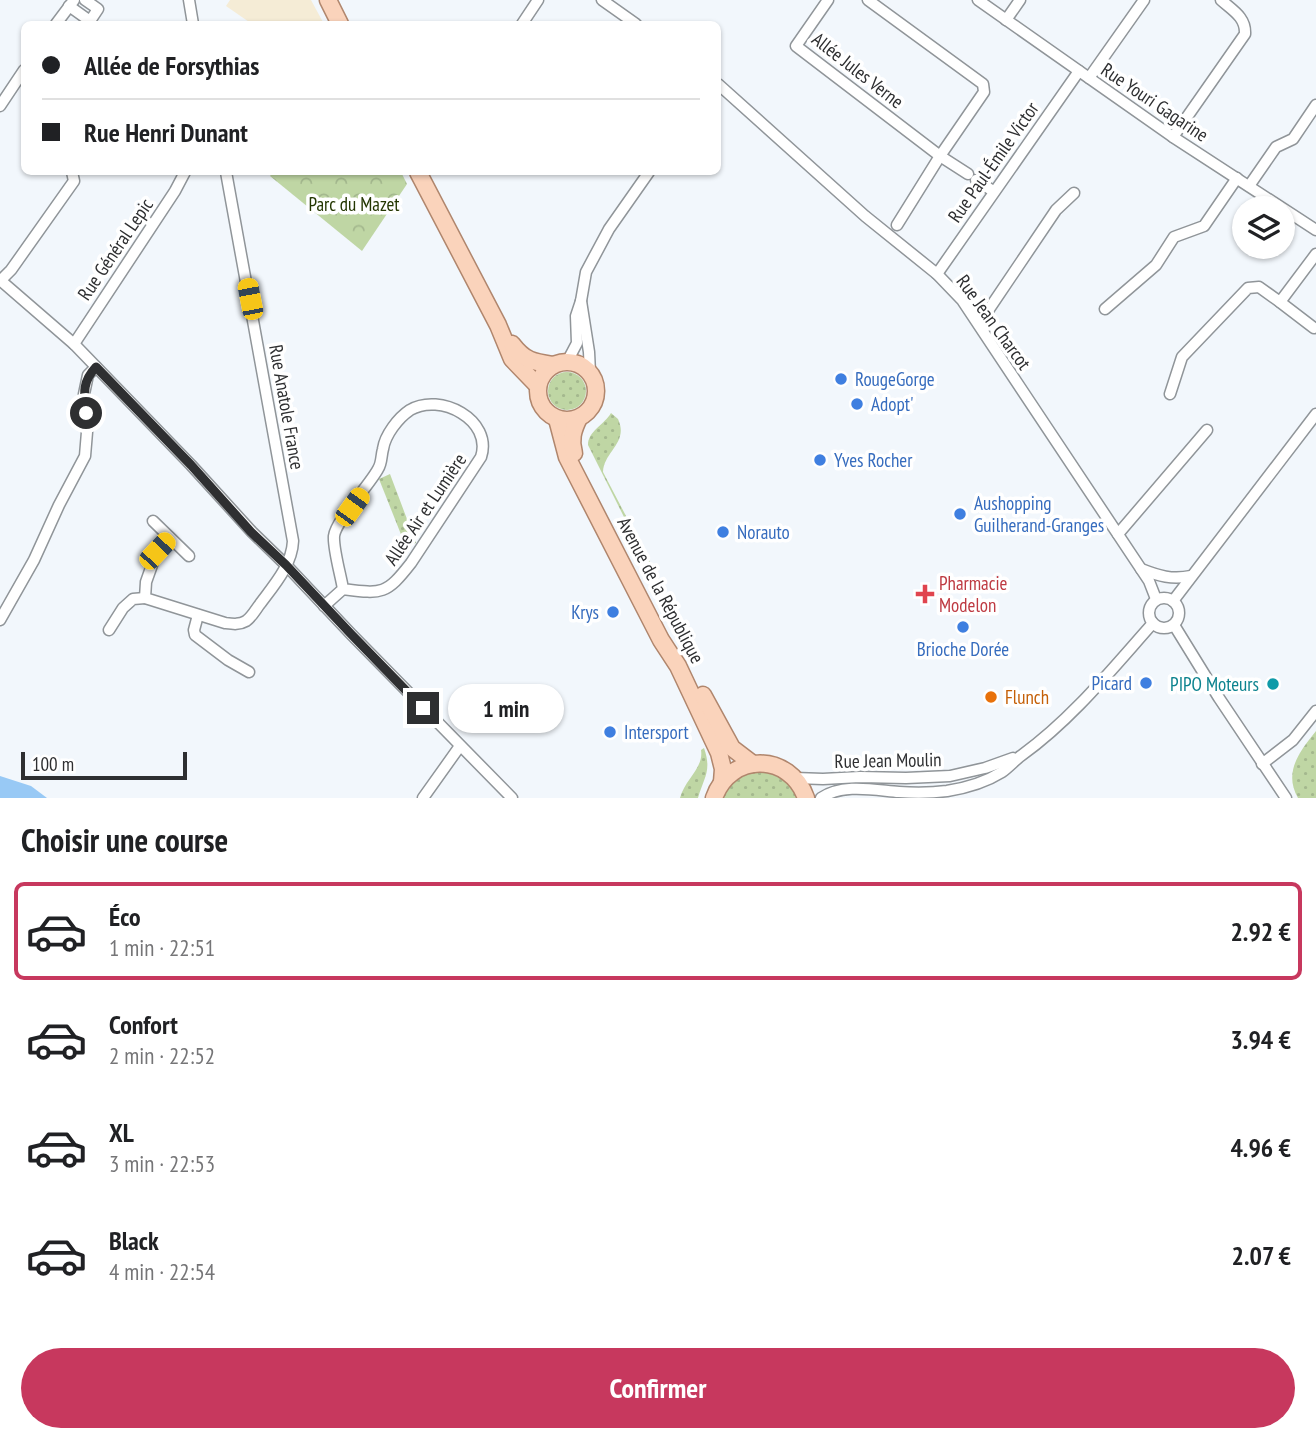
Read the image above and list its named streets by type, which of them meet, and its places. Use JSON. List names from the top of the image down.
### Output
{
  "streets": {
    "main road": ["Avenue de la République"],
    "street": [
      "Allée Jules Verne",
      "Rue Youri Gagarine",
      "Rue Paul-Émile Victor",
      "Rue Général Lepic",
      "Rue Jean Charcot",
      "Rue Anatole France",
      "Allée Air et Lumière",
      "Rue Jean Moulin"
    ]
  },
  "crossings": [
    ["Allée Jules Verne", "Rue Paul-Émile Victor"],
    ["Rue Youri Gagarine", "Rue Paul-Émile Victor"],
    ["Rue Paul-Émile Victor", "Rue Jean Charcot"],
    ["Rue Jean Charcot", "Rue Jean Moulin"]
  ],
  "parks": ["Parc du Mazet"],
  "places": {
    "other": [
      "RougeGorge",
      "Adopt'",
      "Yves Rocher",
      "Aushopping Guilherand-Granges",
      "Norauto",
      "Krys",
      "Brioche Dorée",
      "Picard",
      "PIPO Moteurs",
      "Flunch",
      "Intersport"
    ],
    "health": ["Pharmacie Modelon"]
  },
  "scale_bar": "100 m",
  "page": {
    "banner": ["Allée de Forsythias", "Rue Henri Dunant"],
    "bubble": "1 min",
    "scale": "100 m",
    "heading": "Choisir une course",
    "list": [
      {
        "name": "Éco",
        "note": "1 min · 22:51",
        "value": "2.92 €"
      },
      {
        "name": "Confort",
        "note": "2 min · 22:52",
        "value": "3.94 €"
      },
      {
        "name": "XL",
        "note": "3 min · 22:53",
        "value": "4.96 €"
      },
      {
        "name": "Black",
        "note": "4 min · 22:54",
        "value": "2.07 €"
      }
    ],
    "buttons": "Confirmer"
  }
}
